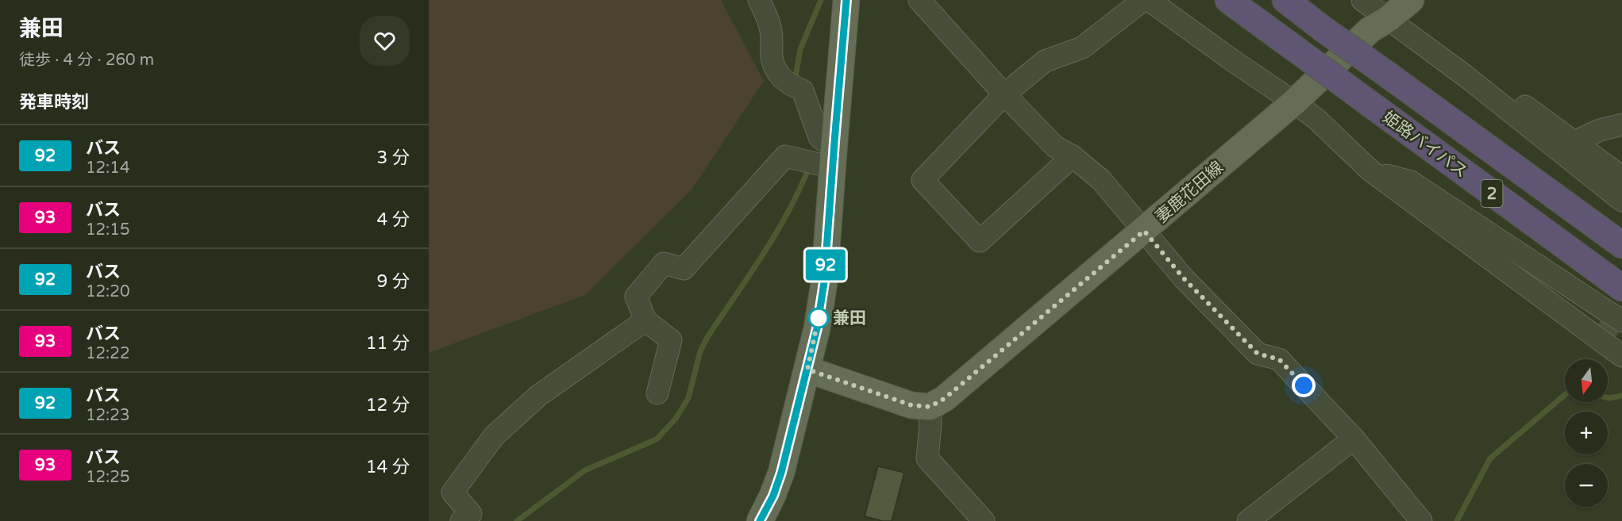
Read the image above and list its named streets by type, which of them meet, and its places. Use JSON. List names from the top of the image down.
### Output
{
  "streets": {
    "highway": ["姫路バイパス", "2"],
    "main road": ["妻鹿花田線"]
  },
  "places": ["兼田"],
  "lines": ["bus line 92"],
  "north": "bottom",
  "page": {
    "heading": [
      ["兼田", "徒歩 · 4 分 · 260 m"],
      "発車時刻"
    ],
    "on_map": "92",
    "list": [
      {
        "mark": "92",
        "name": "バス",
        "note": "12:14",
        "value": "3 分"
      },
      {
        "mark": "93",
        "name": "バス",
        "note": "12:15",
        "value": "4 分"
      },
      {
        "mark": "92",
        "name": "バス",
        "note": "12:20",
        "value": "9 分"
      },
      {
        "mark": "93",
        "name": "バス",
        "note": "12:22",
        "value": "11 分"
      },
      {
        "mark": "92",
        "name": "バス",
        "note": "12:23",
        "value": "12 分"
      },
      {
        "mark": "93",
        "name": "バス",
        "note": "12:25",
        "value": "14 分"
      }
    ],
    "map_buttons": ["+", "−"]
  }
}
